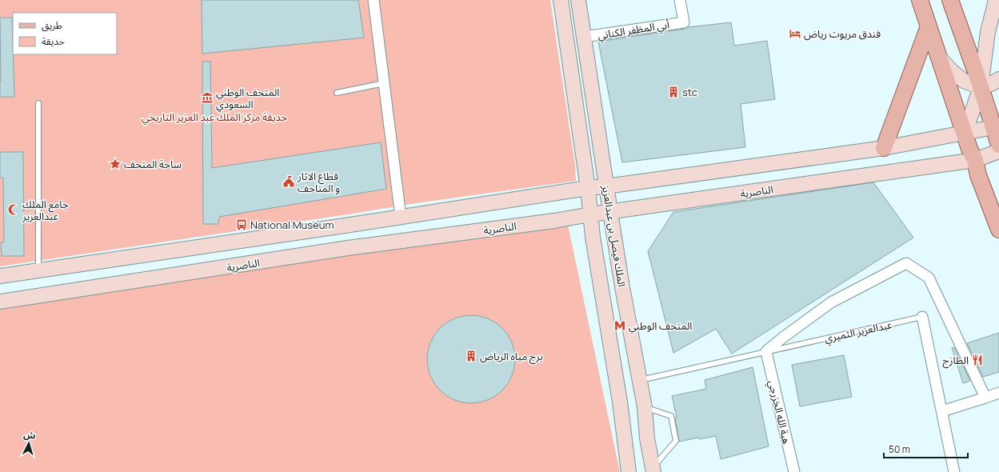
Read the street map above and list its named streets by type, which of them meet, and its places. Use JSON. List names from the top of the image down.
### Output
{
  "streets": {
    "main road": ["الناصرية", "الملك فيصل بن عبدالعزيز"],
    "street": ["أبي المظفر الكناني", "عبدالعزيز الثميري", "هبة الله الخزرجي"]
  },
  "crossings": [
    ["أبي المظفر الكناني", "الملك فيصل بن عبدالعزيز"],
    ["الناصرية", "الملك فيصل بن عبدالعزيز"],
    ["الملك فيصل بن عبدالعزيز", "عبدالعزيز الثميري"],
    ["عبدالعزيز الثميري", "هبة الله الخزرجي"]
  ],
  "parks": ["حديقة مركز الملك عبد العزيز التاريخي"],
  "places": {
    "hotel": ["فندق مريوت رياض"],
    "building": ["stc", "برج مياه الرياض"],
    "museum": ["المتحف الوطني السعودي"],
    "place": ["ساحة المتحف"],
    "public building": ["قطاع الاثار و المتاحف"],
    "mosque": ["جامع الملك عبدالعزيز"],
    "bus stop": ["National Museum"],
    "metro station": ["المتحف الوطني"],
    "restaurant": ["الطازج"]
  },
  "legend": ["طريق", "حديقة"],
  "scale_bar": "50 m",
  "north": "top"
}
